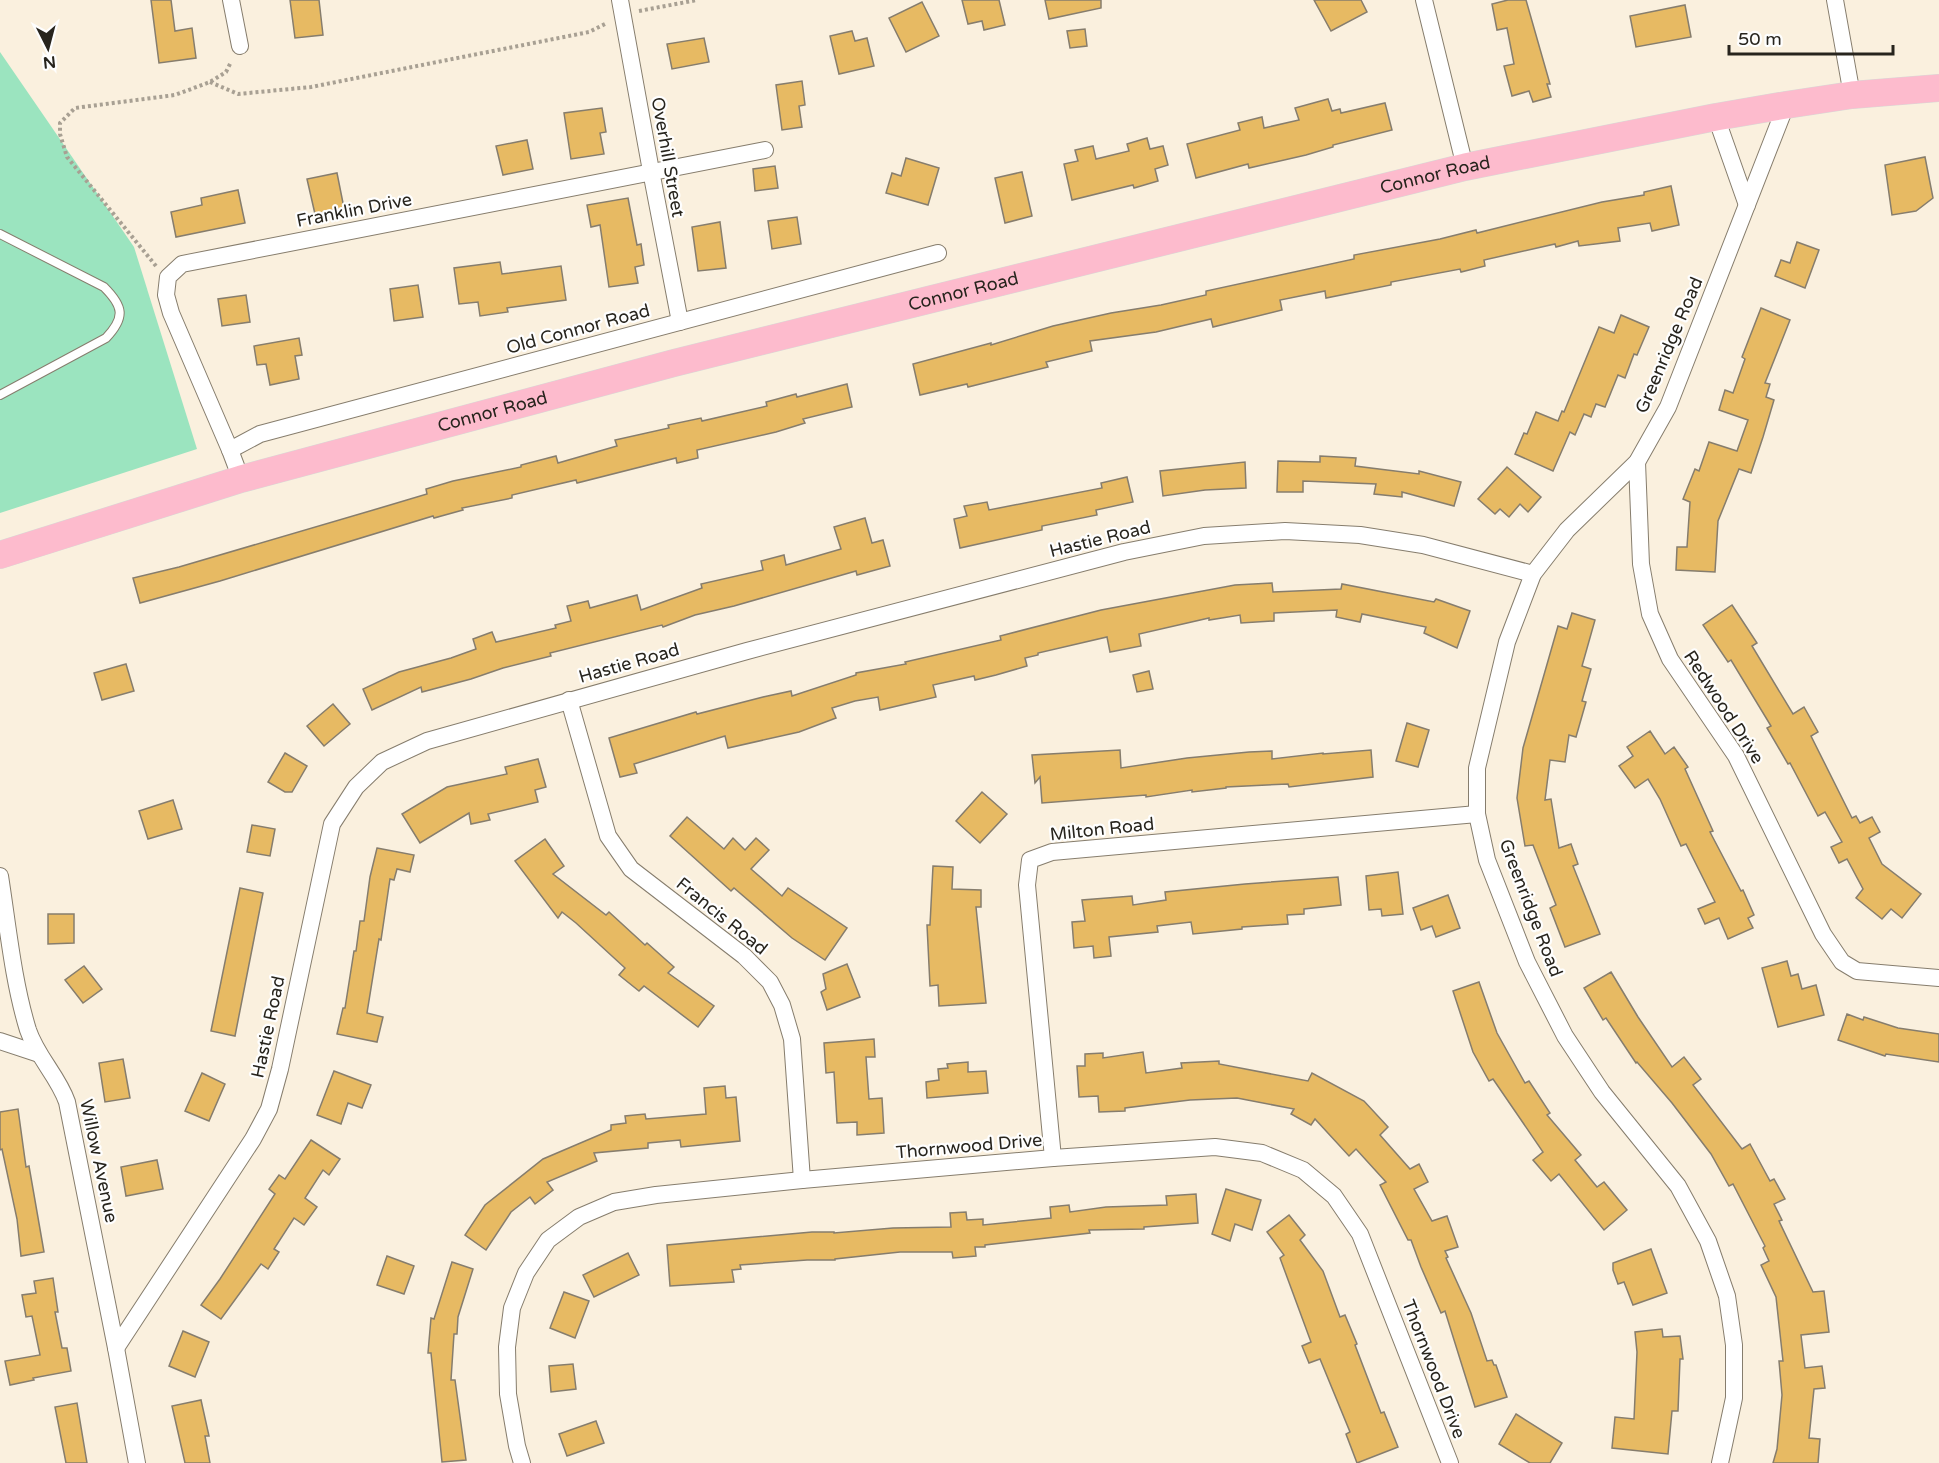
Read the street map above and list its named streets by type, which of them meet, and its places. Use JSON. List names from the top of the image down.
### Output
{
  "streets": {
    "main road": ["Connor Road"],
    "street": [
      "Overhill Street",
      "Franklin Drive",
      "Old Connor Road",
      "Greenridge Road",
      "Hastie Road",
      "Redwood Drive",
      "Milton Road",
      "Francis Road",
      "Thornwood Drive",
      "Willow Avenue"
    ]
  },
  "crossings": [
    ["Overhill Street", "Franklin Drive"],
    ["Overhill Street", "Old Connor Road"],
    ["Connor Road", "Greenridge Road"],
    ["Greenridge Road", "Hastie Road"],
    ["Greenridge Road", "Redwood Drive"],
    ["Greenridge Road", "Milton Road"],
    ["Hastie Road", "Francis Road"],
    ["Hastie Road", "Willow Avenue"],
    ["Milton Road", "Thornwood Drive"],
    ["Francis Road", "Thornwood Drive"]
  ],
  "scale_bar": "50 m",
  "north": "bottom"
}
